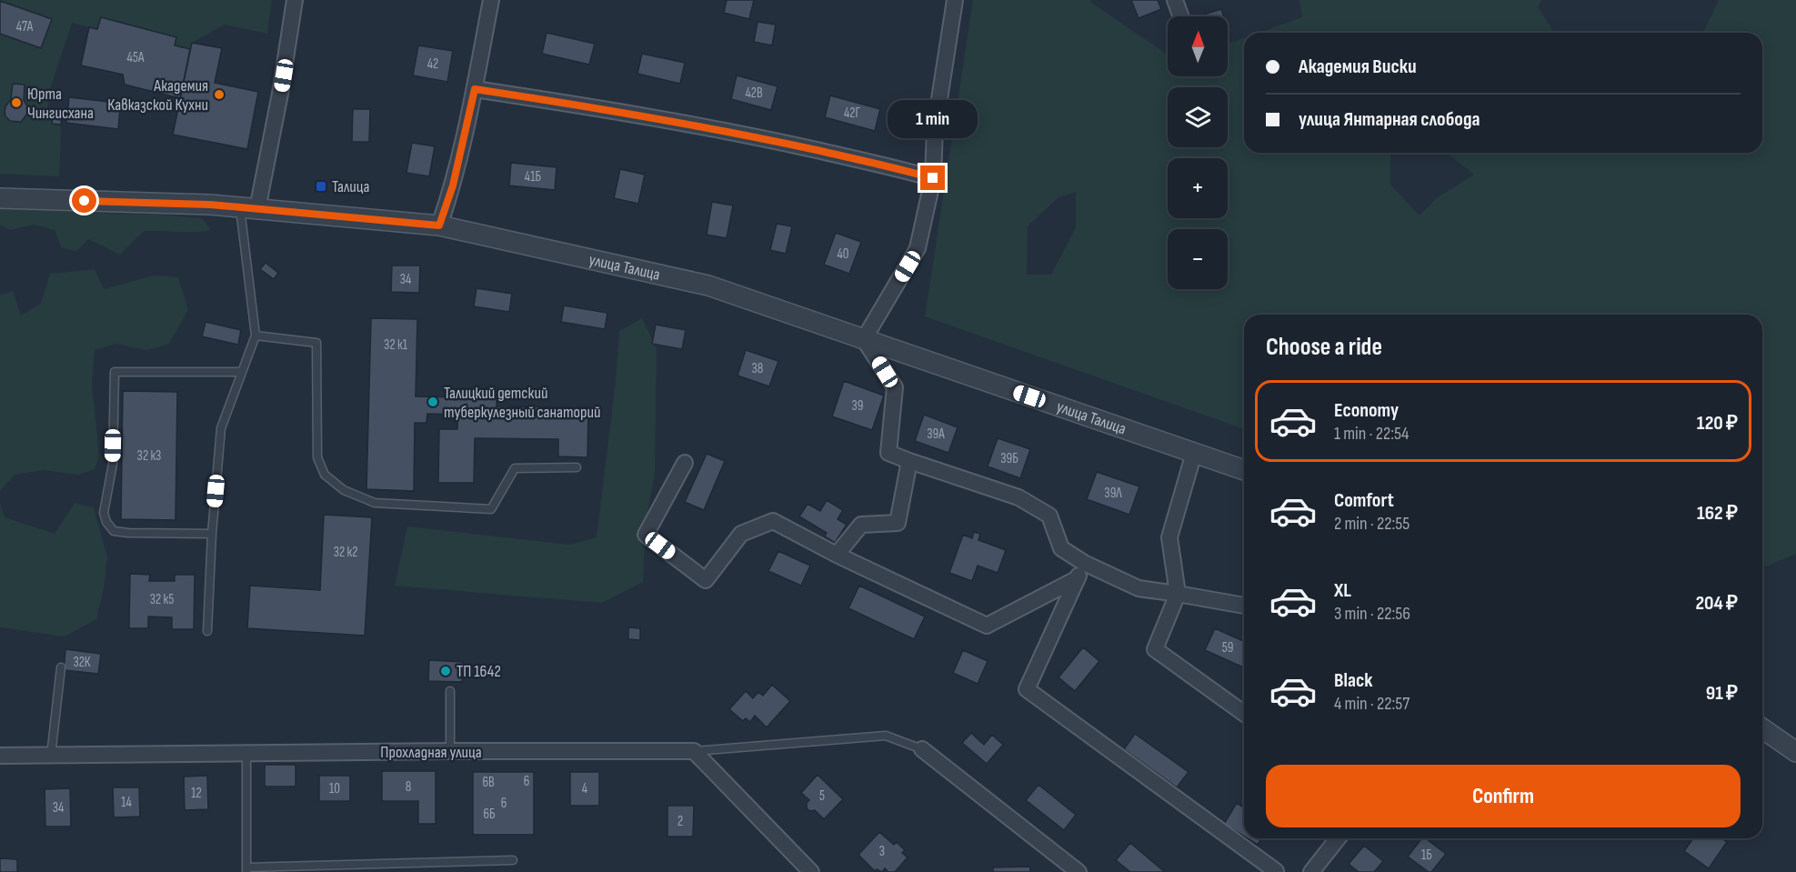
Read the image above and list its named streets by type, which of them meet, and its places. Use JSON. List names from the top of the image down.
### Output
{
  "streets": {
    "street": ["улица Талица", "Прохладная улица"]
  },
  "places": {
    "other": [
      "Академия Кавказской Кухни",
      "Юрта Чингисхана",
      "Талицкий детский туберкулезный санаторий",
      "ТП 1642"
    ],
    "transit": ["Талица"]
  },
  "house_numbers": [
    "47А",
    "45А",
    "42",
    "42В",
    "42Г",
    "41Б",
    "40",
    "34",
    "32 к1",
    "38",
    "39",
    "39А",
    "32 к3",
    "39Б",
    "39Л",
    "32 к2",
    "32 к5",
    "59",
    "32К",
    "6",
    "6В",
    "8",
    "10",
    "4",
    "12",
    "5",
    "14",
    "6",
    "34",
    "6Б",
    "2",
    "3",
    "1Б"
  ],
  "north": "top",
  "page": {
    "map_buttons": ["+", "−"],
    "banner": ["Академия Виски", "улица Янтарная слобода"],
    "bubble": "1 min",
    "heading": "Choose a ride",
    "list": [
      {
        "name": "Economy",
        "note": "1 min · 22:54",
        "value": "120 ₽"
      },
      {
        "name": "Comfort",
        "note": "2 min · 22:55",
        "value": "162 ₽"
      },
      {
        "name": "XL",
        "note": "3 min · 22:56",
        "value": "204 ₽"
      },
      {
        "name": "Black",
        "note": "4 min · 22:57",
        "value": "91 ₽"
      }
    ],
    "buttons": "Confirm"
  }
}
